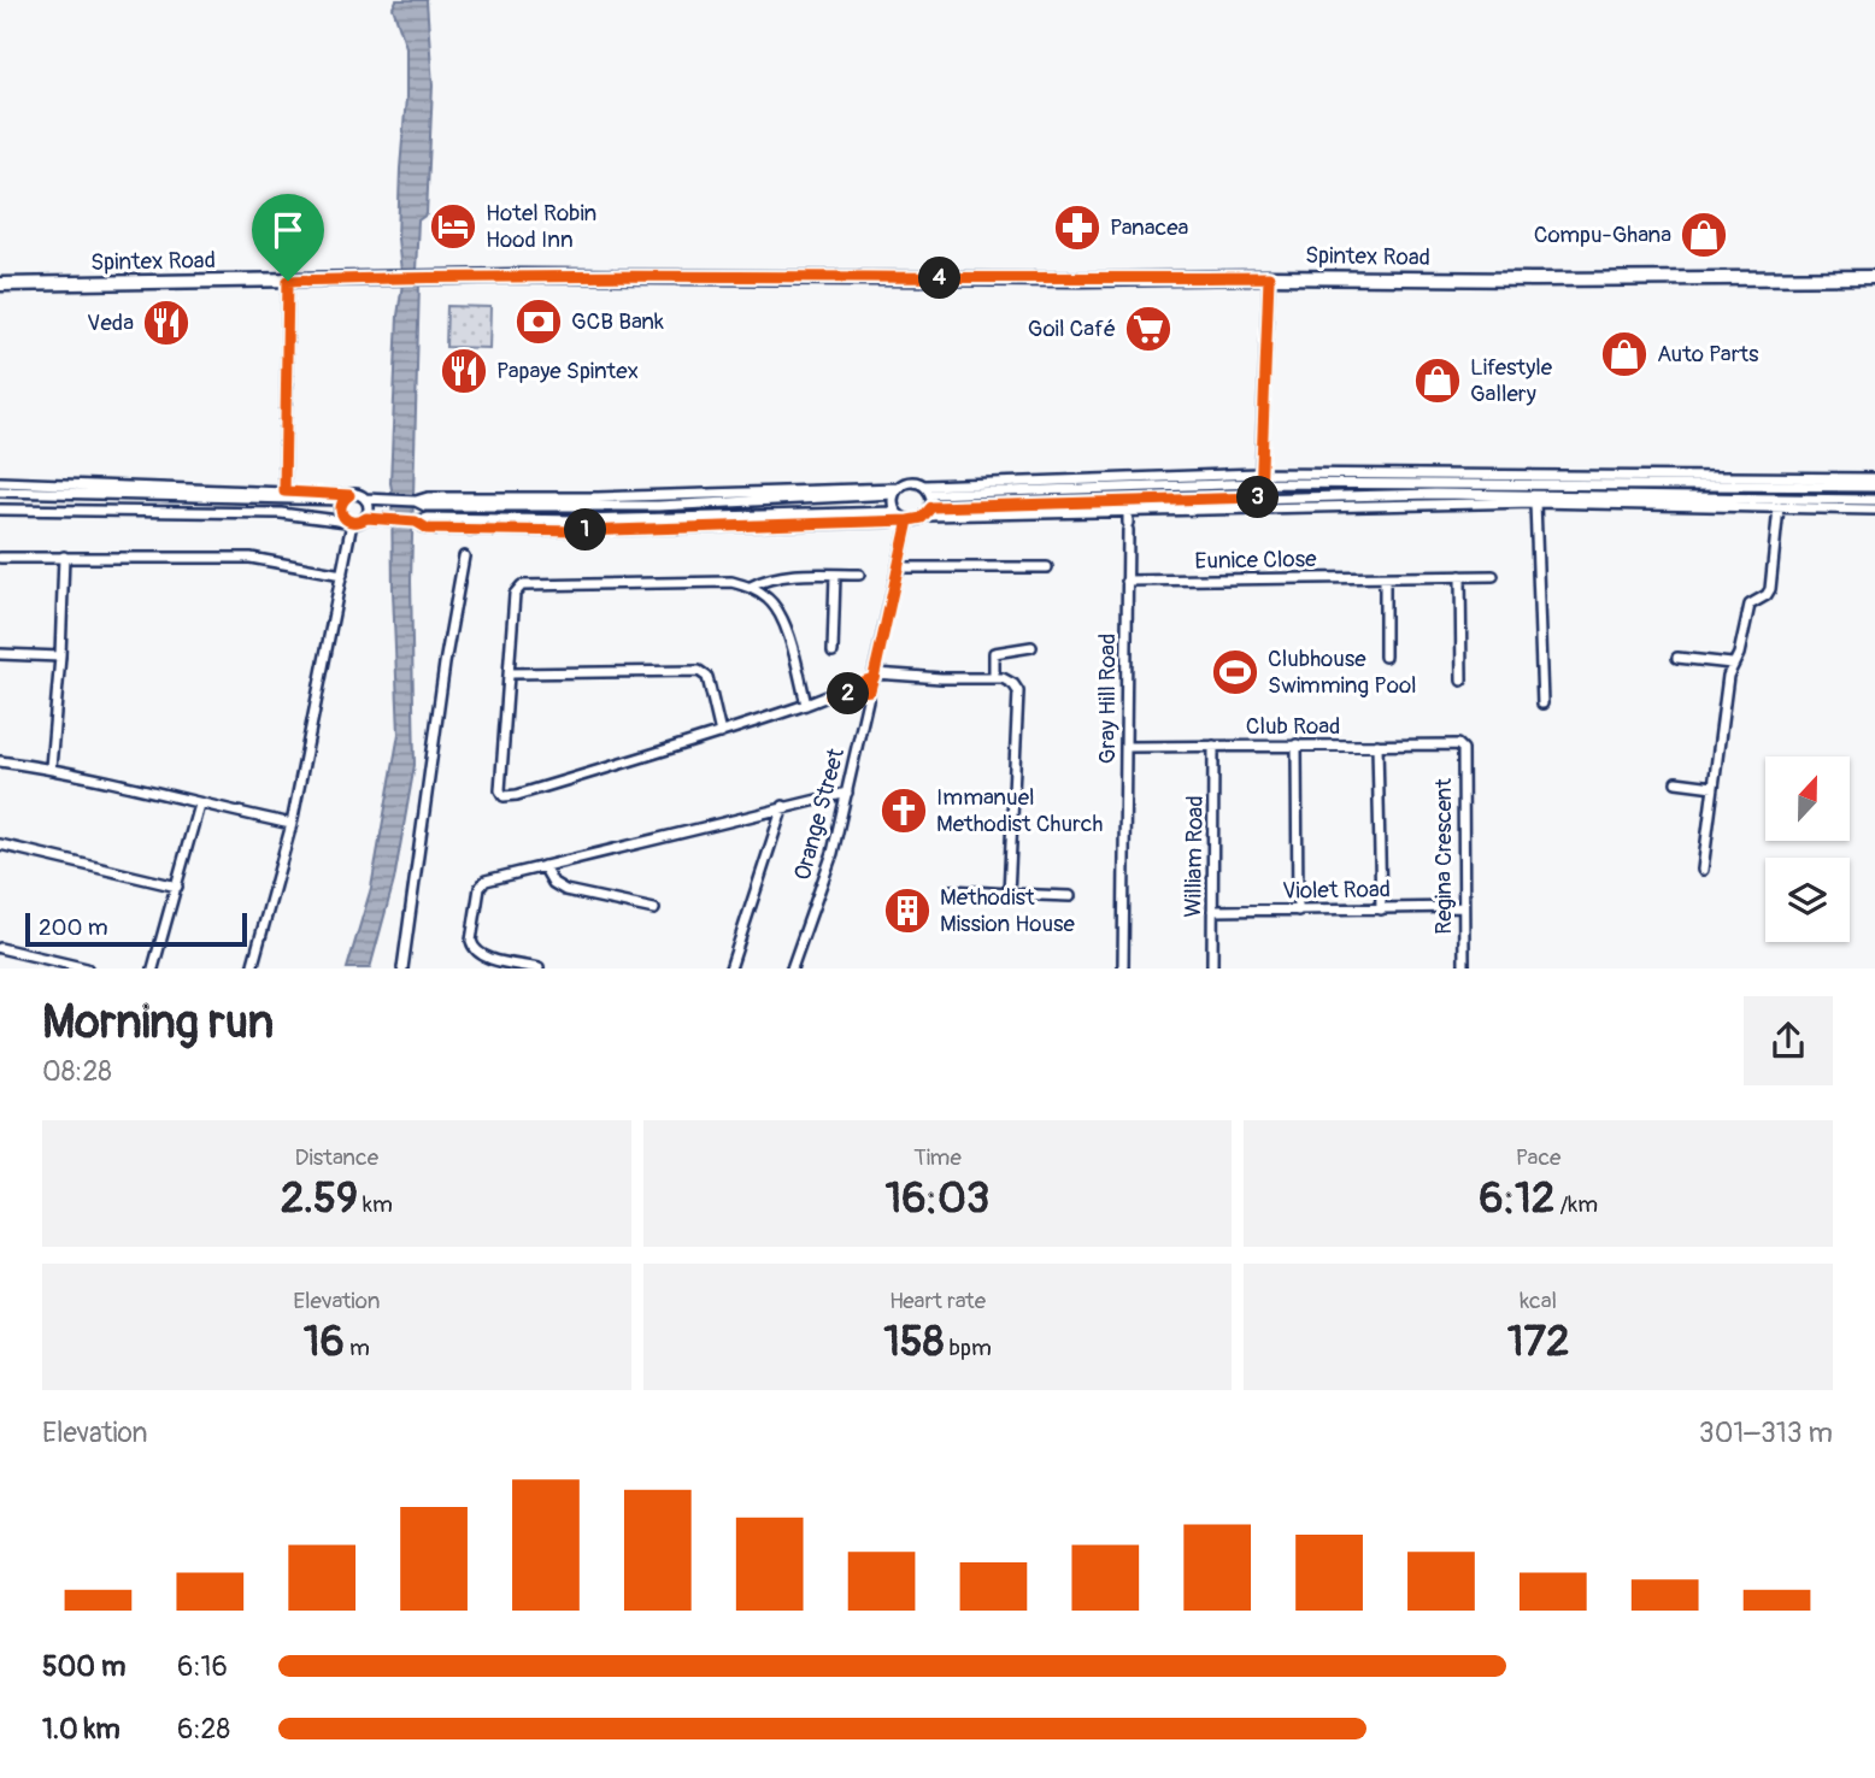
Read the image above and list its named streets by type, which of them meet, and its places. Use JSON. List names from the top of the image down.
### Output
{
  "streets": {
    "main road": ["Spintex Road"],
    "street": [
      "Eunice Close",
      "Gray Hill Road",
      "Club Road",
      "Orange Street",
      "William Road",
      "Regina Crescent",
      "Violet Road"
    ]
  },
  "crossings": [
    ["Eunice Close", "Gray Hill Road"],
    ["Gray Hill Road", "Club Road"],
    ["Club Road", "William Road"],
    ["Club Road", "Regina Crescent"],
    ["William Road", "Violet Road"],
    ["Regina Crescent", "Violet Road"]
  ],
  "places": {
    "hotel": ["Hotel Robin Hood Inn"],
    "pharmacy": ["Panacea"],
    "shop": ["Compu-Ghana", "Auto Parts", "Lifestyle Gallery"],
    "bank": ["GCB Bank"],
    "restaurant": ["Veda", "Papaye Spintex"],
    "supermarket": ["Goil Café"],
    "sports": ["Clubhouse Swimming Pool"],
    "church": ["Immanuel Methodist Church"],
    "building": ["Methodist Mission House"]
  },
  "scale_bar": "200 m",
  "north": "top",
  "page": {
    "pins": [
      "4",
      "3",
      "1",
      "2"
    ],
    "scale": "200 m",
    "heading": ["Morning run", "08:28"],
    "stats": [
      ["Distance", "2.59 km"],
      ["Time", "16:03"],
      ["Pace", "6:12 /km"],
      ["Elevation", "16 m"],
      ["Heart rate", "158 bpm"],
      ["kcal", "172"]
    ],
    "chart": ["Elevation", "301–313 m"],
    "list": [
      {
        "name": "500 m",
        "note": "6:16"
      },
      {
        "name": "1.0 km",
        "note": "6:28"
      }
    ]
  }
}
